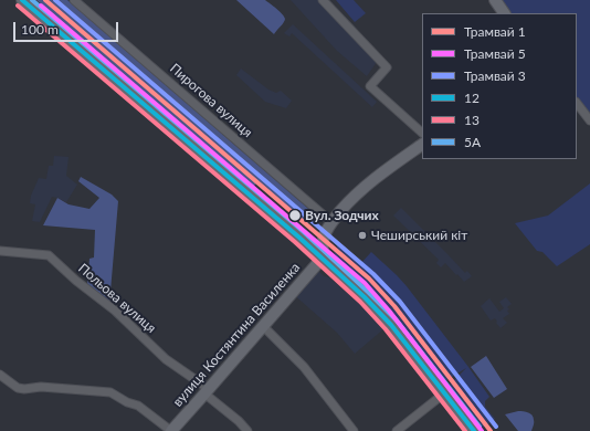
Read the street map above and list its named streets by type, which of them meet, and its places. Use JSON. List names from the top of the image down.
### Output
{
  "streets": {
    "main road": ["вулиця Костянтина Василенка"],
    "street": ["Пирогова вулиця", "Польова вулиця"]
  },
  "crossings": [
    ["Польова вулиця", "вулиця Костянтина Василенка"]
  ],
  "places": ["Вул. Зодчих", "Чеширський кіт"],
  "lines": [
    "tram line 1",
    "tram line 3",
    "transit line 12",
    "transit line 5А",
    "tram line 5",
    "transit line 13"
  ],
  "legend": [
    "Трамвай 1",
    "Трамвай 5",
    "Трамвай 3",
    "12",
    "13",
    "5А"
  ],
  "scale_bar": "100 m"
}
